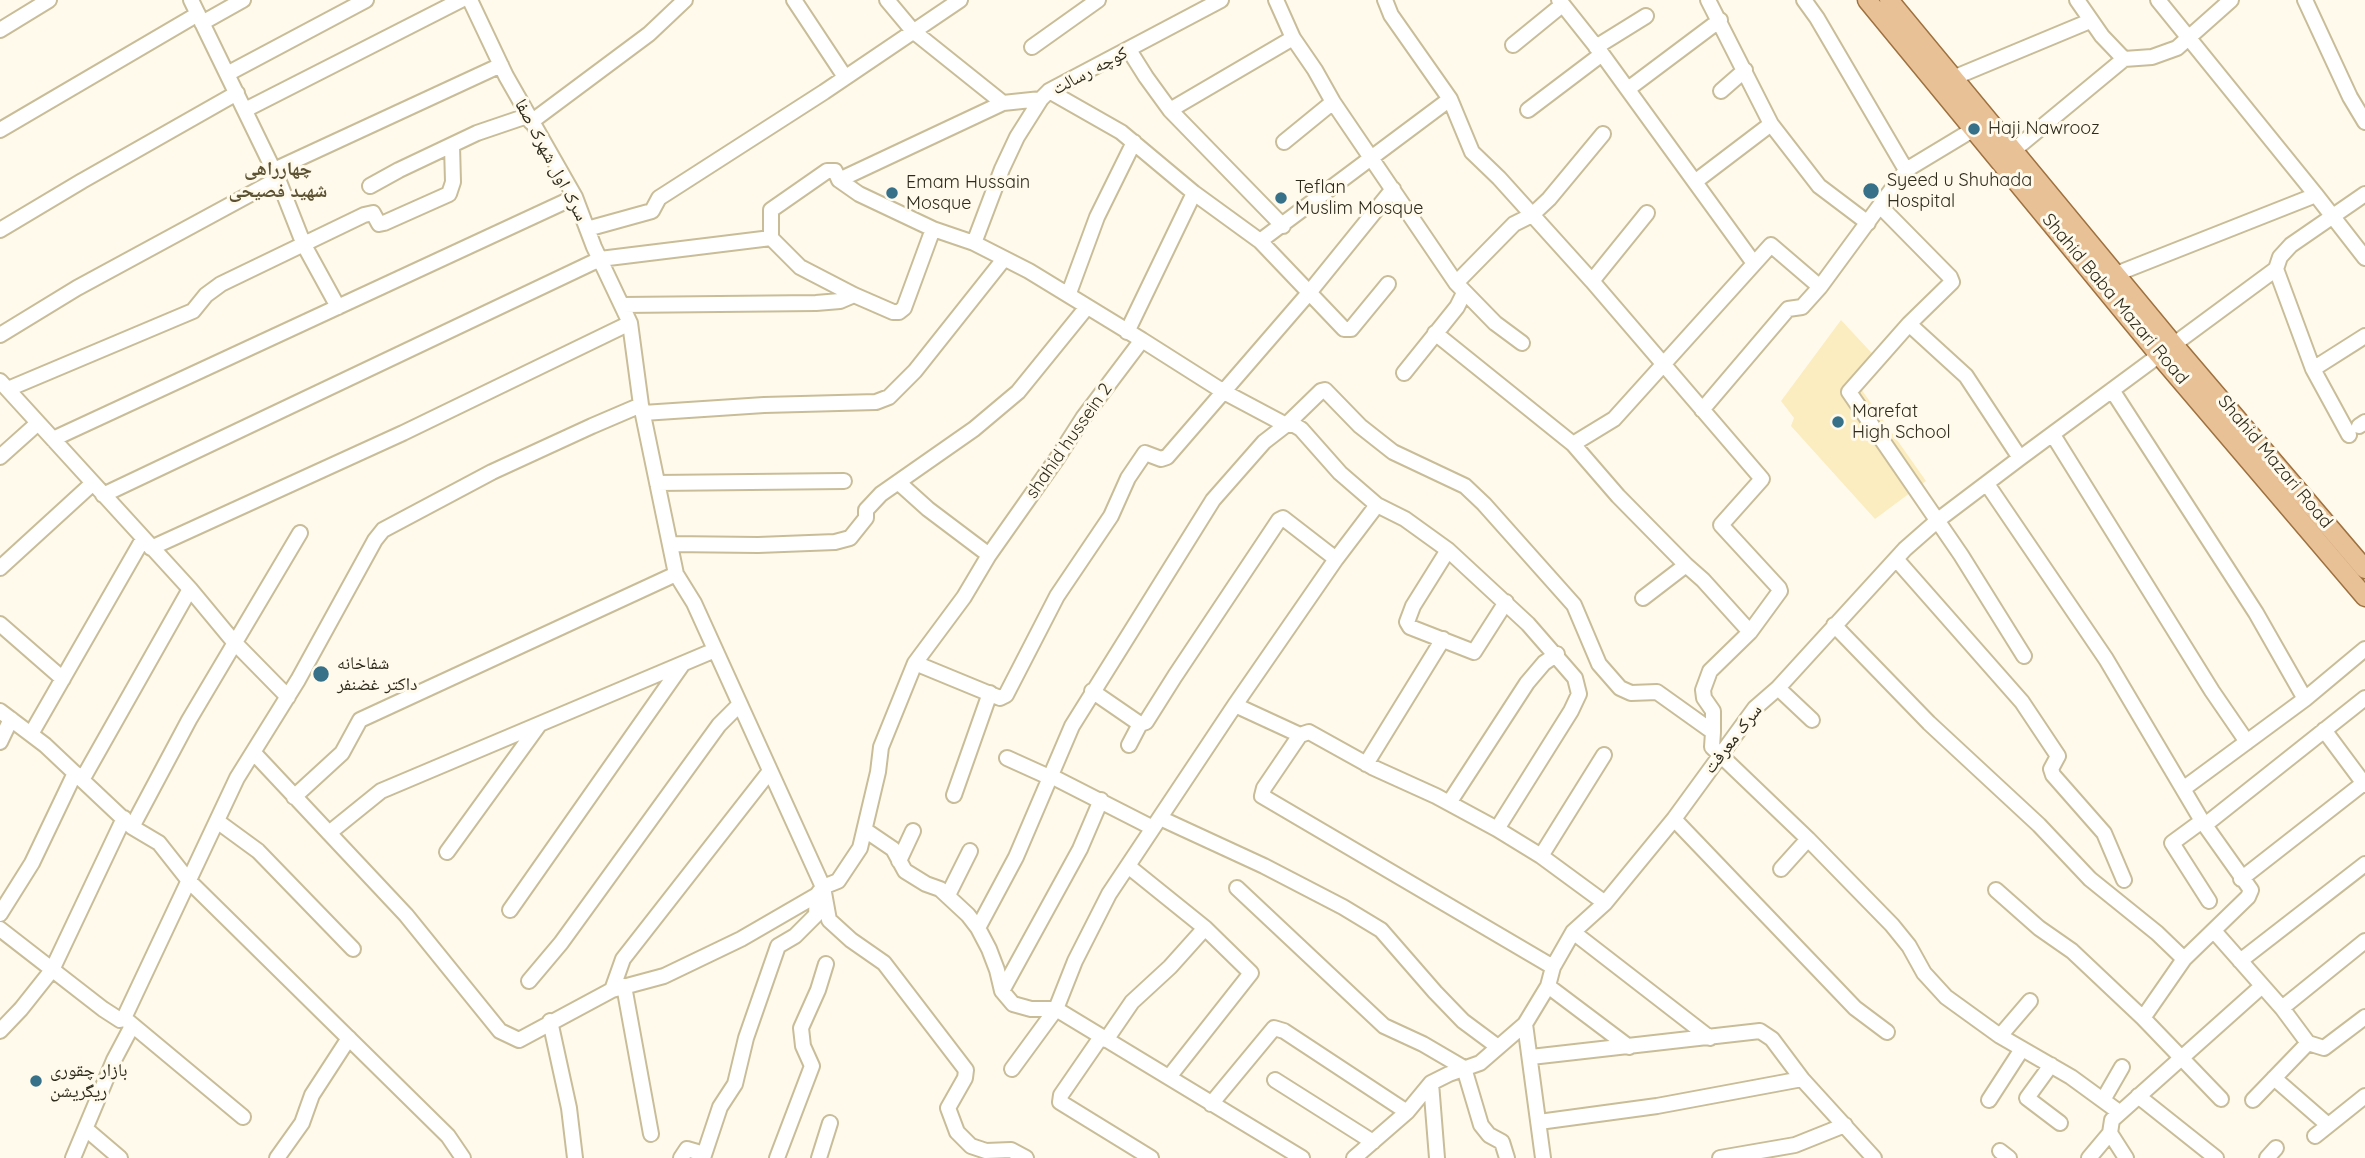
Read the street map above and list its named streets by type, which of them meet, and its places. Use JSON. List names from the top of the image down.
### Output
{
  "streets": {
    "main road": ["Shahid Baba Mazari Road", "Shahid Mazari Road"],
    "street": [
      "کوچه رسالت",
      "سرک اول شهرک صفا",
      "shahid hussein 2",
      "سرک معرفت"
    ]
  },
  "crossings": [
    ["Shahid Baba Mazari Road", "Shahid Mazari Road"],
    ["Shahid Baba Mazari Road", "سرک معرفت"],
    ["Shahid Mazari Road", "سرک معرفت"]
  ],
  "districts": ["چهارراهی شهید فصیحی"],
  "places": [
    "Haji Nawrooz",
    "Syeed u Shuhada Hospital",
    "Emam Hussain Mosque",
    "Teflan Muslim Mosque",
    "Marefat High School",
    "شفاخانه داکتر غضنفر",
    "بازار چقوری ریگریشن"
  ]
}
